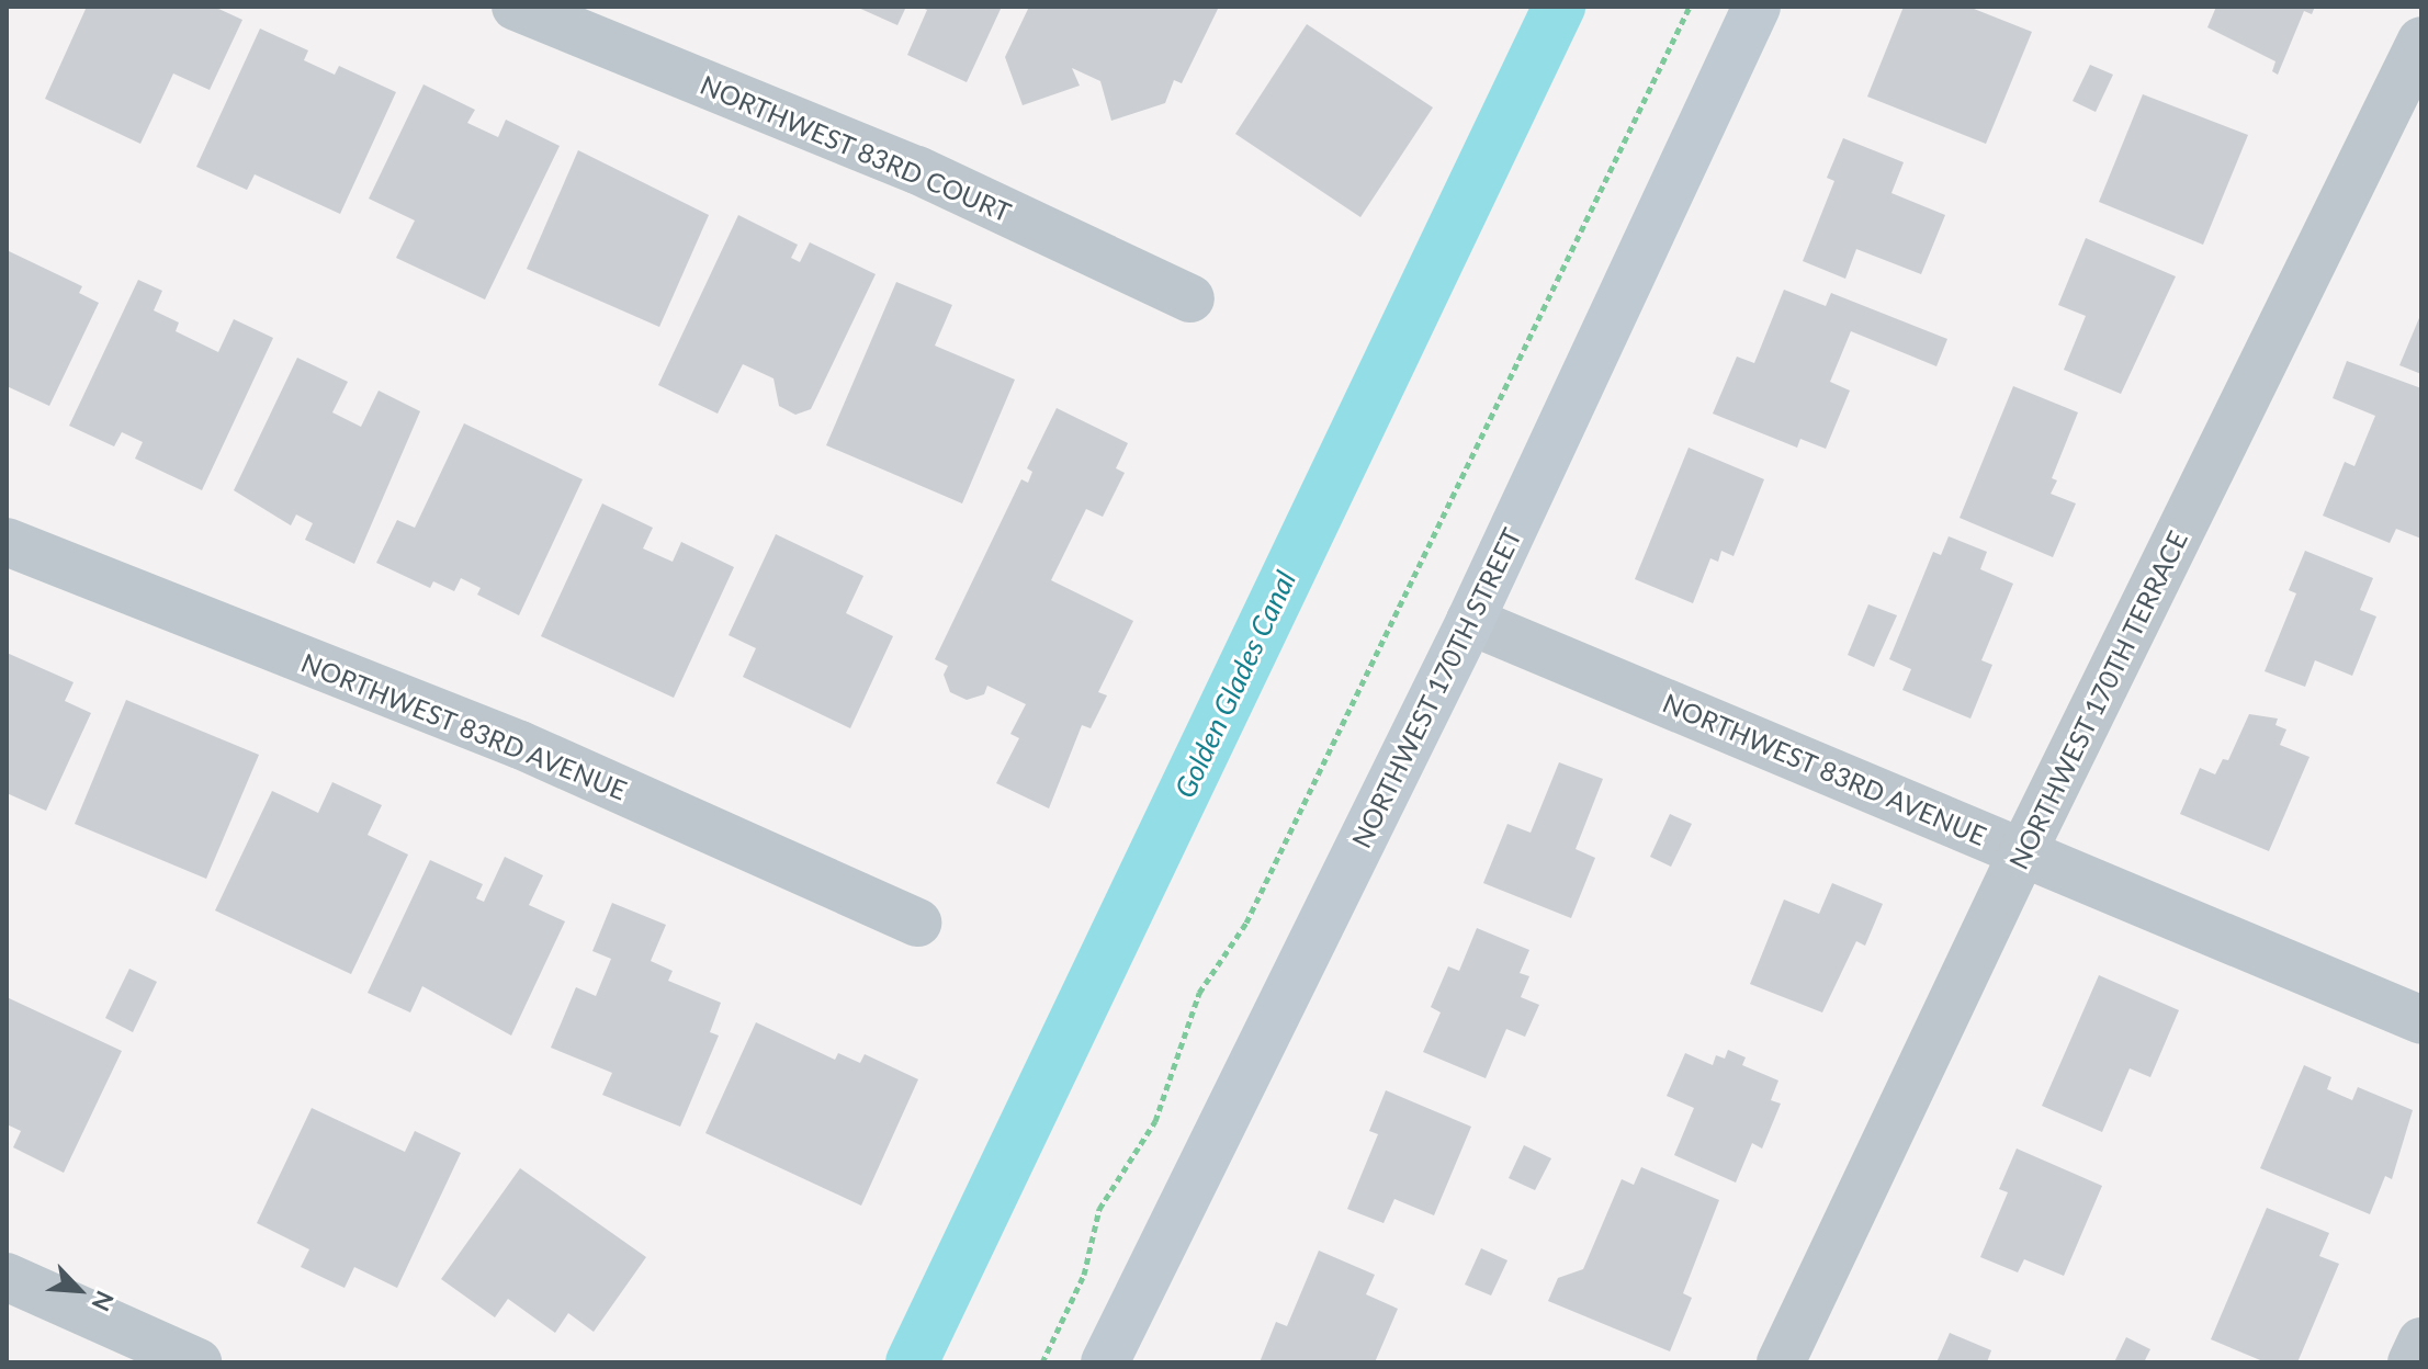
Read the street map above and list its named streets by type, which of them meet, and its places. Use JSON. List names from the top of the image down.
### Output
{
  "streets": {
    "street": [
      "NORTHWEST 83RD COURT",
      "NORTHWEST 170TH STREET",
      "NORTHWEST 170TH TERRACE",
      "NORTHWEST 83RD AVENUE"
    ]
  },
  "crossings": [
    ["NORTHWEST 170TH STREET", "NORTHWEST 83RD AVENUE"],
    ["NORTHWEST 170TH TERRACE", "NORTHWEST 83RD AVENUE"]
  ],
  "water": ["Golden Glades Canal"],
  "north": "bottom right"
}
